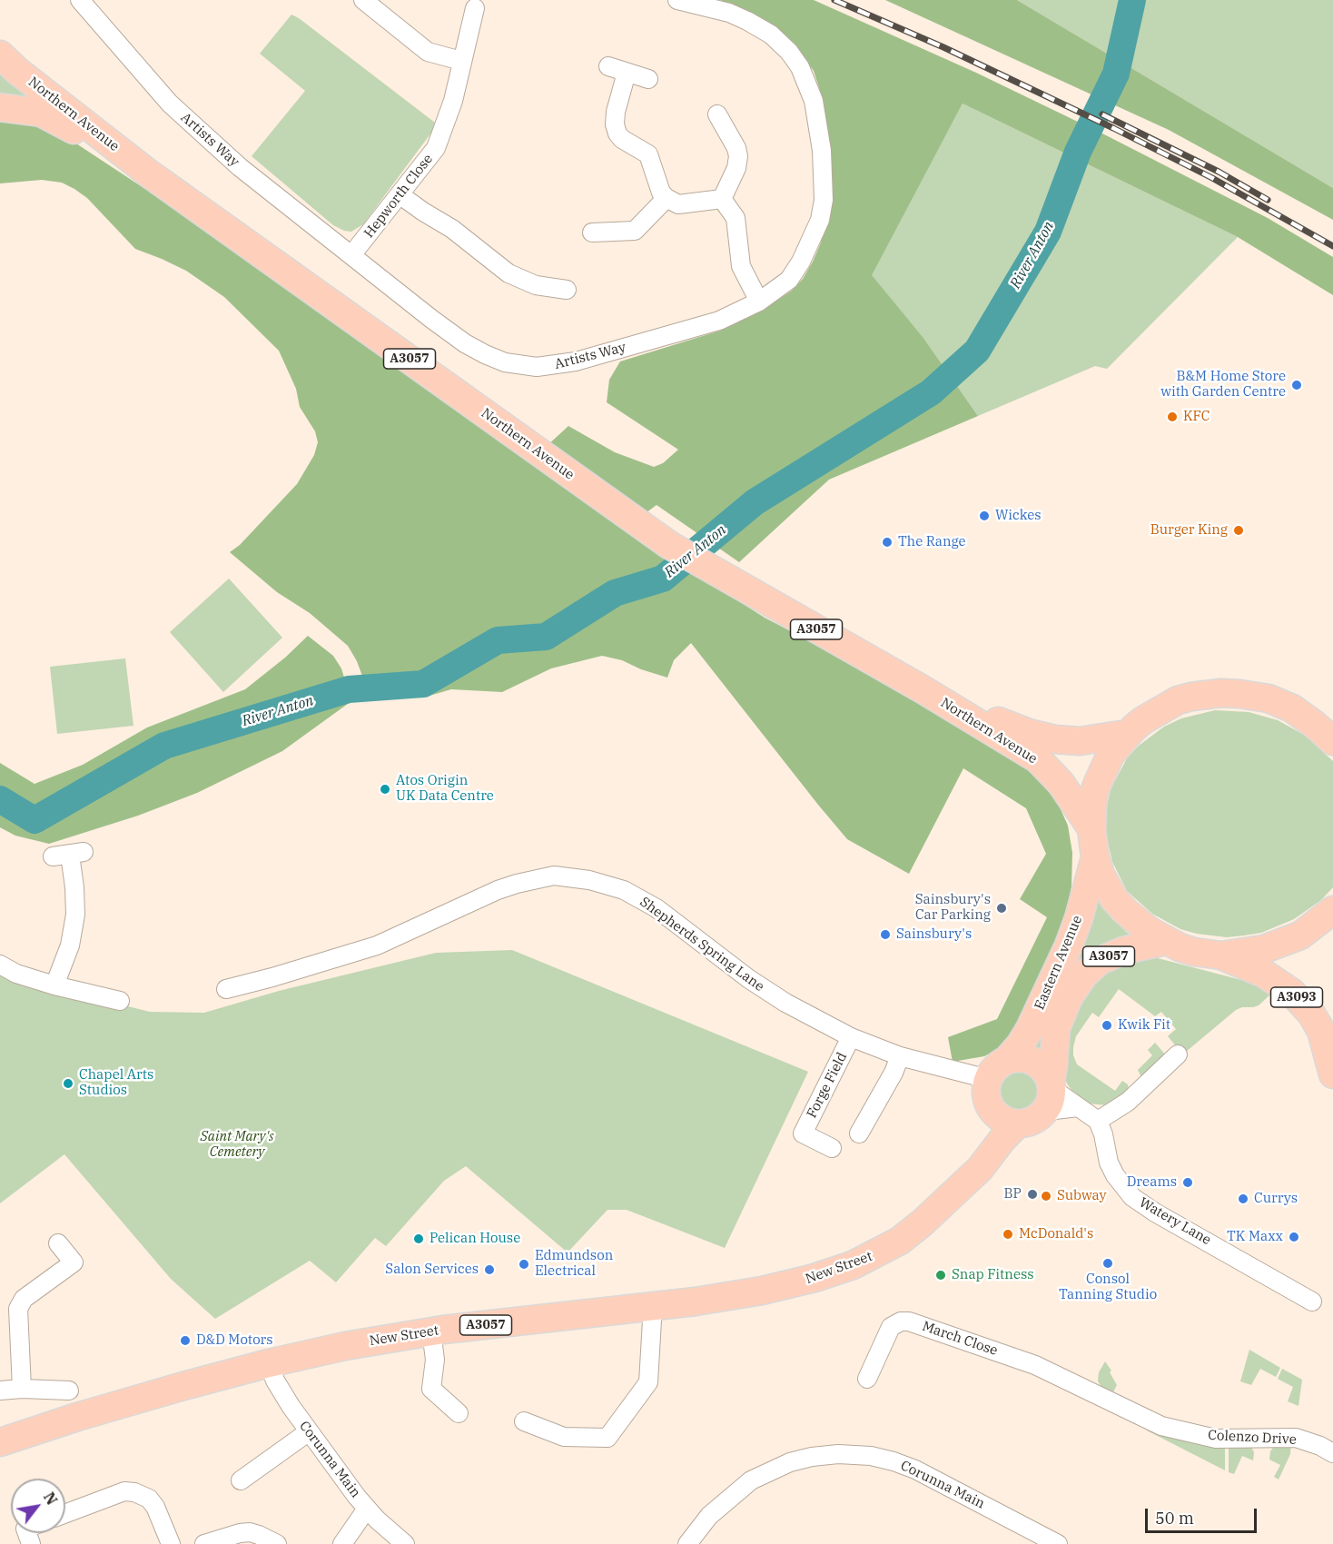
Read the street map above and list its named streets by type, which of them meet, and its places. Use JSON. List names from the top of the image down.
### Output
{
  "streets": {
    "main road": [
      "Northern Avenue",
      "A3057",
      "Eastern Avenue",
      "A3093",
      "New Street"
    ],
    "street": [
      "Artists Way",
      "Hepworth Close",
      "Shepherds Spring Lane",
      "Forge Field",
      "Watery Lane",
      "March Close",
      "Colenzo Drive",
      "Corunna Main"
    ]
  },
  "crossings": [
    ["Northern Avenue", "A3057"],
    ["Artists Way", "Hepworth Close"],
    ["A3057", "Shepherds Spring Lane"],
    ["A3057", "Eastern Avenue"],
    ["A3057", "A3093"],
    ["A3057", "New Street"],
    ["Shepherds Spring Lane", "Eastern Avenue"],
    ["Shepherds Spring Lane", "Forge Field"],
    ["Shepherds Spring Lane", "New Street"],
    ["Eastern Avenue", "New Street"],
    ["New Street", "Corunna Main"],
    ["March Close", "Colenzo Drive"]
  ],
  "water": ["River Anton"],
  "parks": ["Saint Mary's Cemetery"],
  "places": [
    "B&M Home Store with Garden Centre",
    "KFC",
    "Wickes",
    "Burger King",
    "The Range",
    "Atos Origin UK Data Centre",
    "Sainsbury's Car Parking",
    "Sainsbury's",
    "Kwik Fit",
    "Chapel Arts Studios",
    "Dreams",
    "BP",
    "Subway",
    "Currys",
    "McDonald's",
    "TK Maxx",
    "Pelican House",
    "Consol Tanning Studio",
    "Edmundson Electrical",
    "Salon Services",
    "Snap Fitness",
    "D&D Motors"
  ],
  "scale_bar": "50 m",
  "north": "top right"
}
